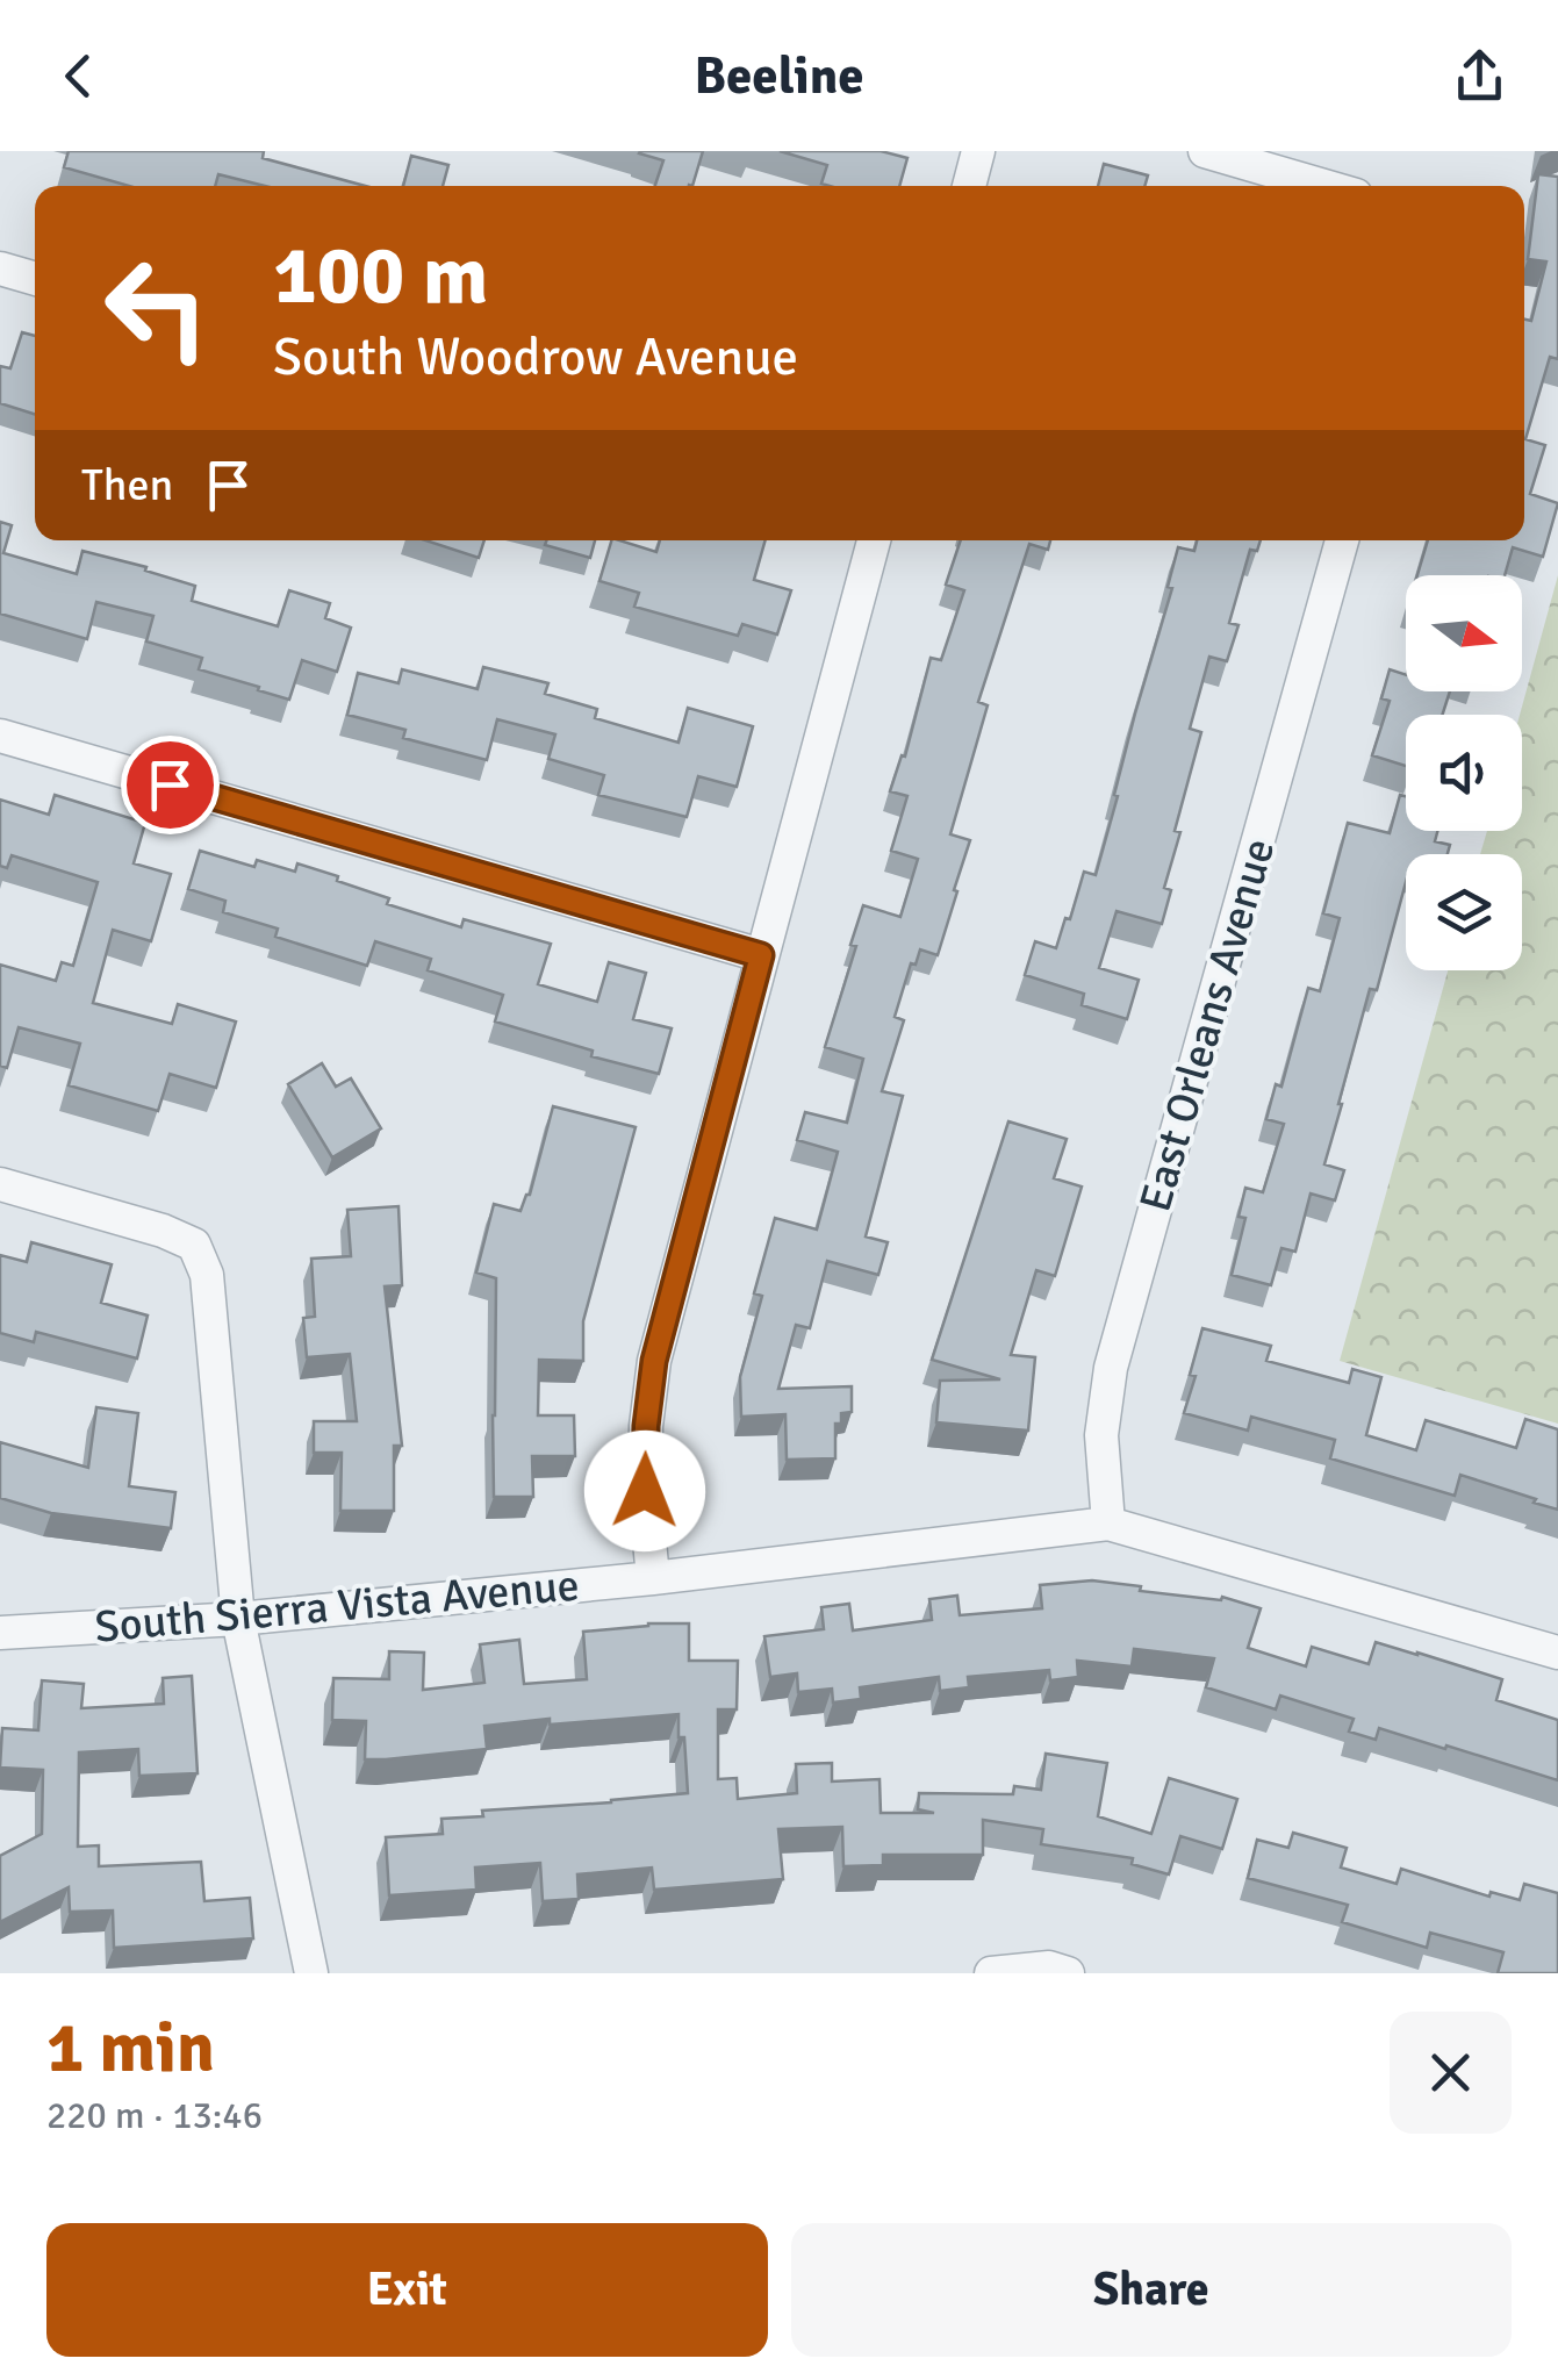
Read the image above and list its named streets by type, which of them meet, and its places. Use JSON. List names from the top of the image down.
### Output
{
  "streets": {
    "street": ["East Orleans Avenue", "South Sierra Vista Avenue"]
  },
  "crossings": [
    ["East Orleans Avenue", "South Sierra Vista Avenue"]
  ],
  "north": "right",
  "page": {
    "header": "Beeline",
    "turn": ["100 m", "South Woodrow Avenue"],
    "then": "Then",
    "heading": ["1 min", "220 m · 13:46"],
    "buttons": ["Exit", "Share"]
  }
}
